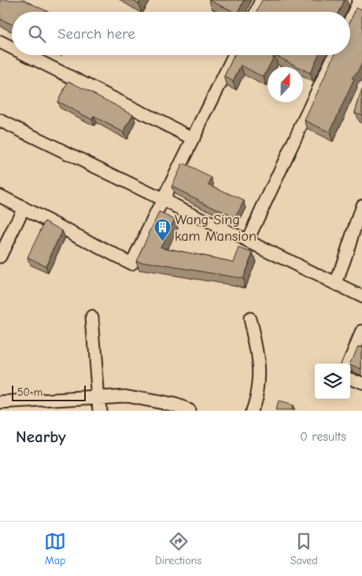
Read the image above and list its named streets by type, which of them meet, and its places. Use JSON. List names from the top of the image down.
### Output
{
  "places": {
    "building": ["Wang Sing kam Mansion"]
  },
  "scale_bar": "50 m",
  "north": "top",
  "page": {
    "search": "Search here",
    "scale": "50 m",
    "heading": ["Nearby", "0 results"],
    "nav": ["Map", "Directions", "Saved"]
  }
}
